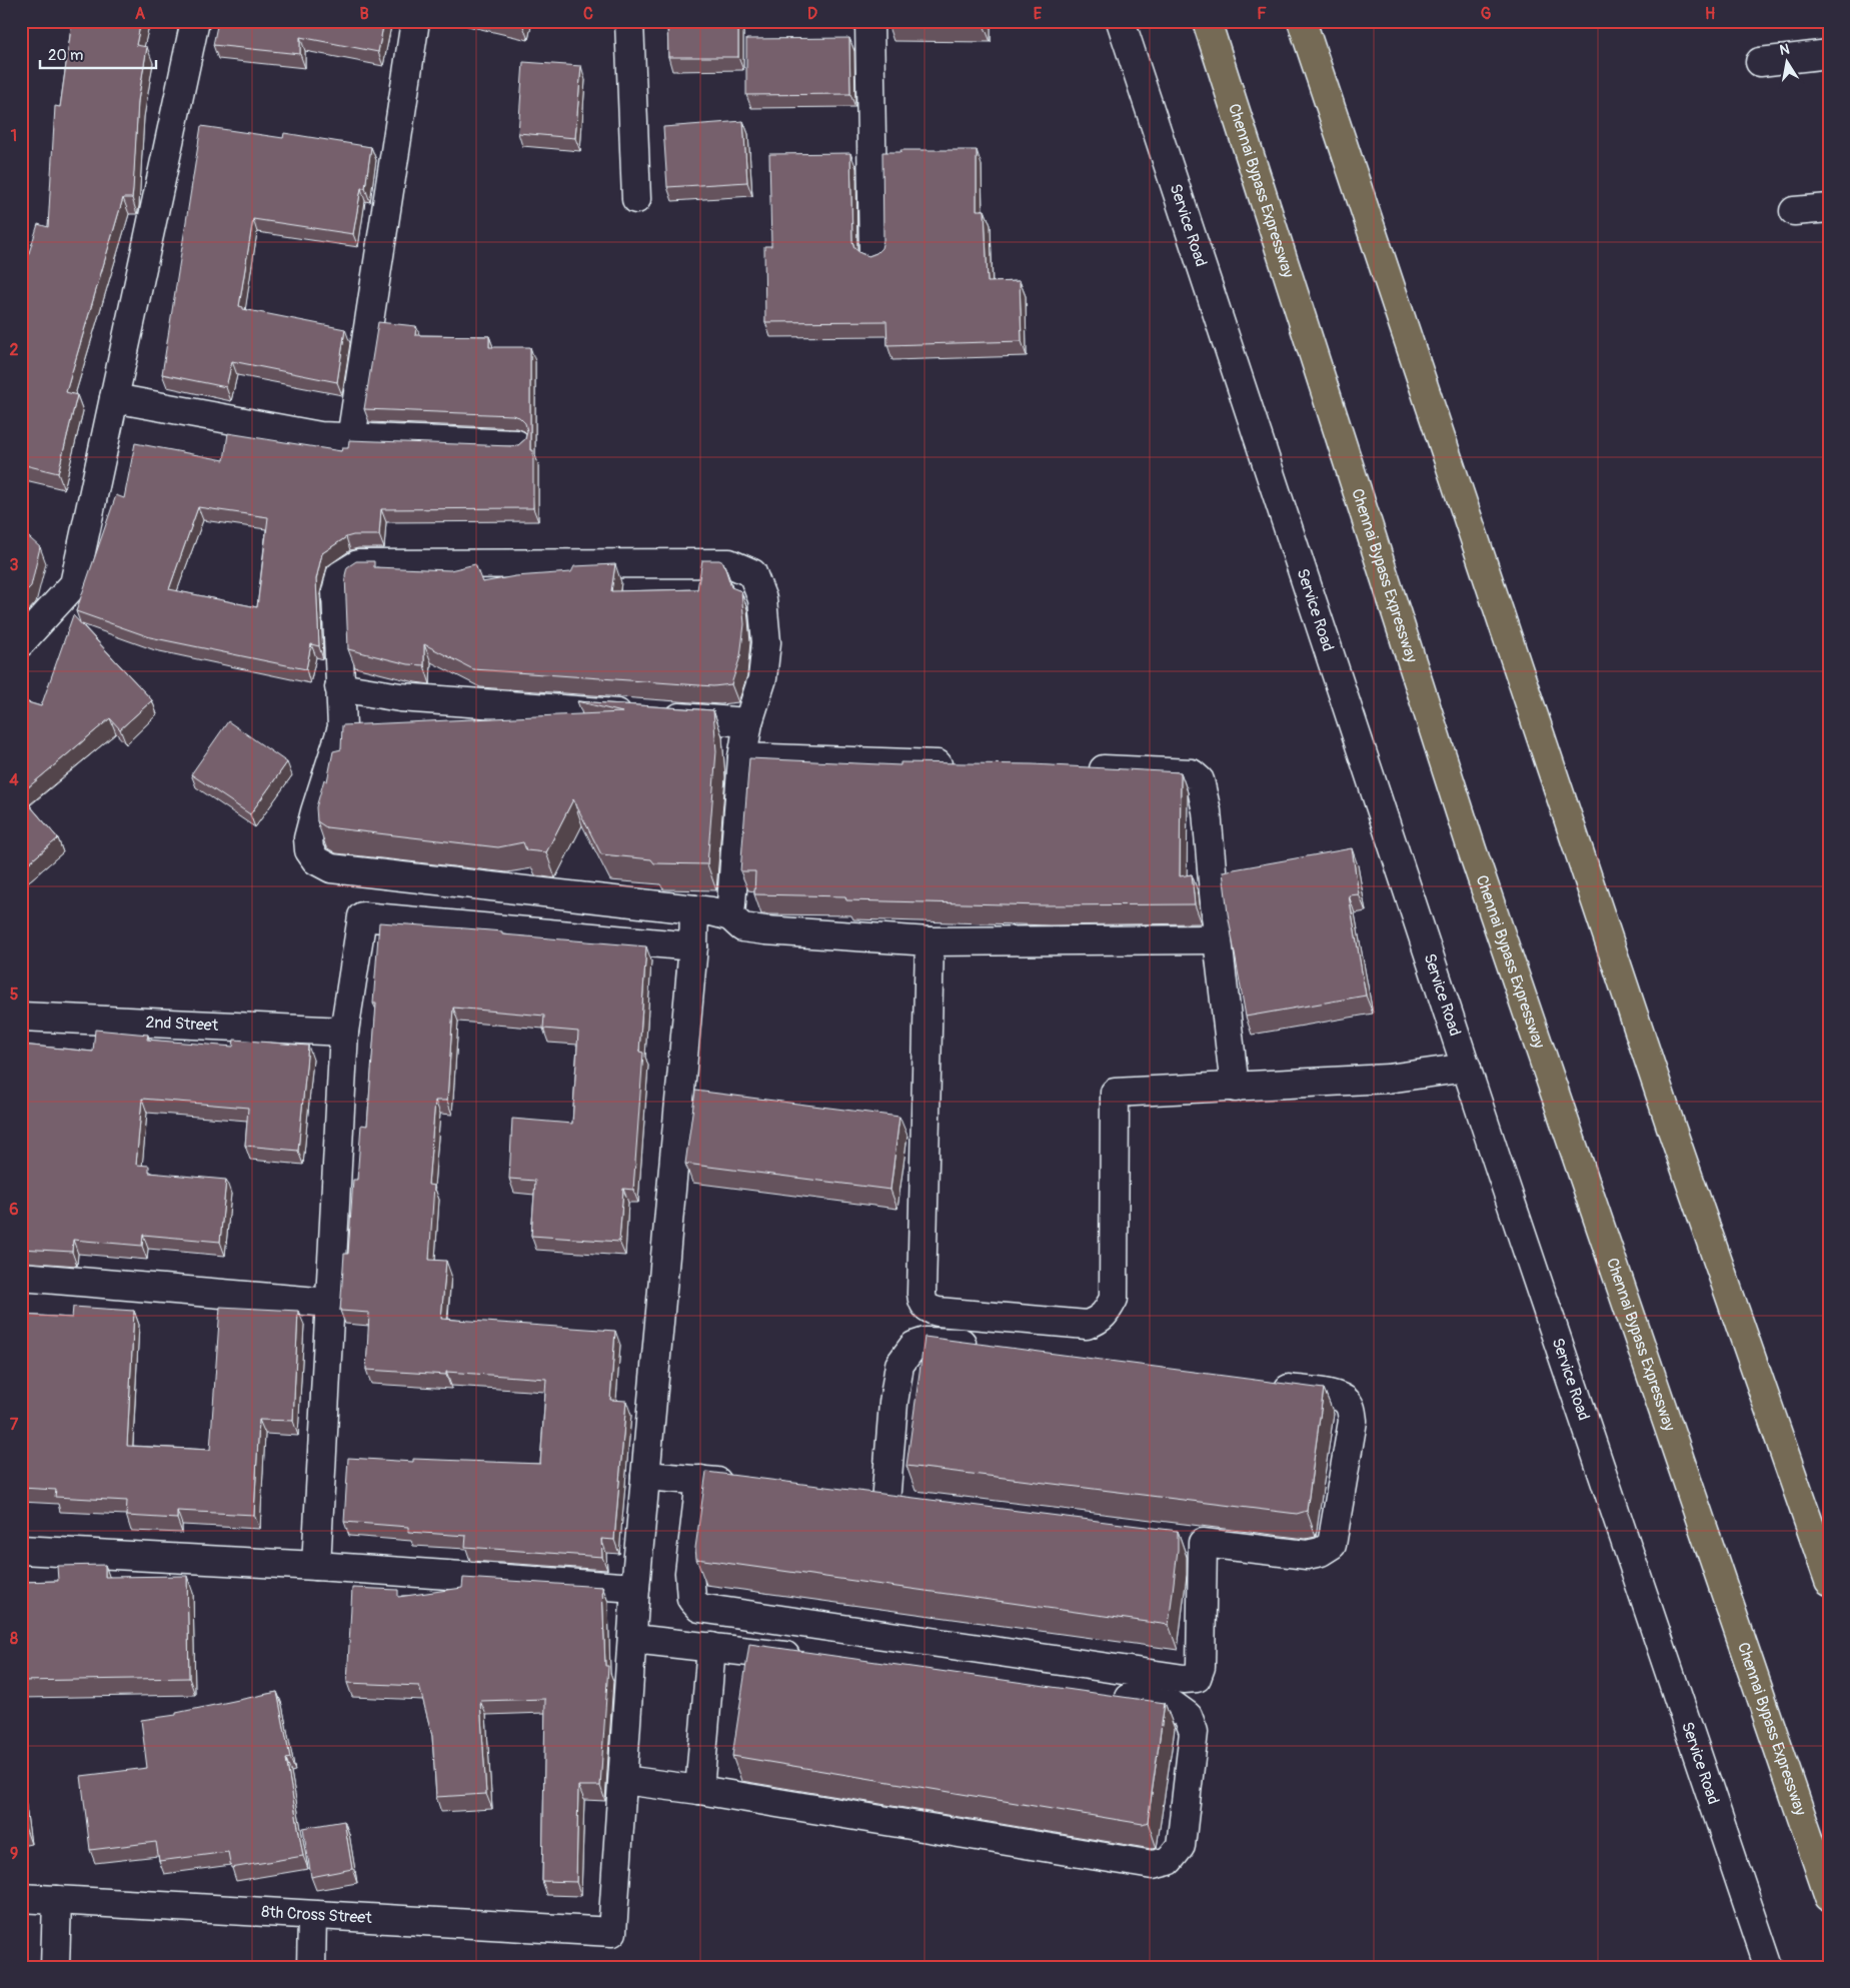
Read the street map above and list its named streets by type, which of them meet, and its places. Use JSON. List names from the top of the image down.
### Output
{
  "streets": {
    "highway": ["Chennai Bypass Expressway"],
    "street": ["Service Road", "2nd Street", "8th Cross Street"]
  },
  "scale_bar": "20 m",
  "north": "top",
  "grid": {
    "columns": [
      "A",
      "B",
      "C",
      "D",
      "E",
      "F",
      "G",
      "H"
    ],
    "rows": [
      "1",
      "2",
      "3",
      "4",
      "5",
      "6",
      "7",
      "8",
      "9"
    ]
  }
}
